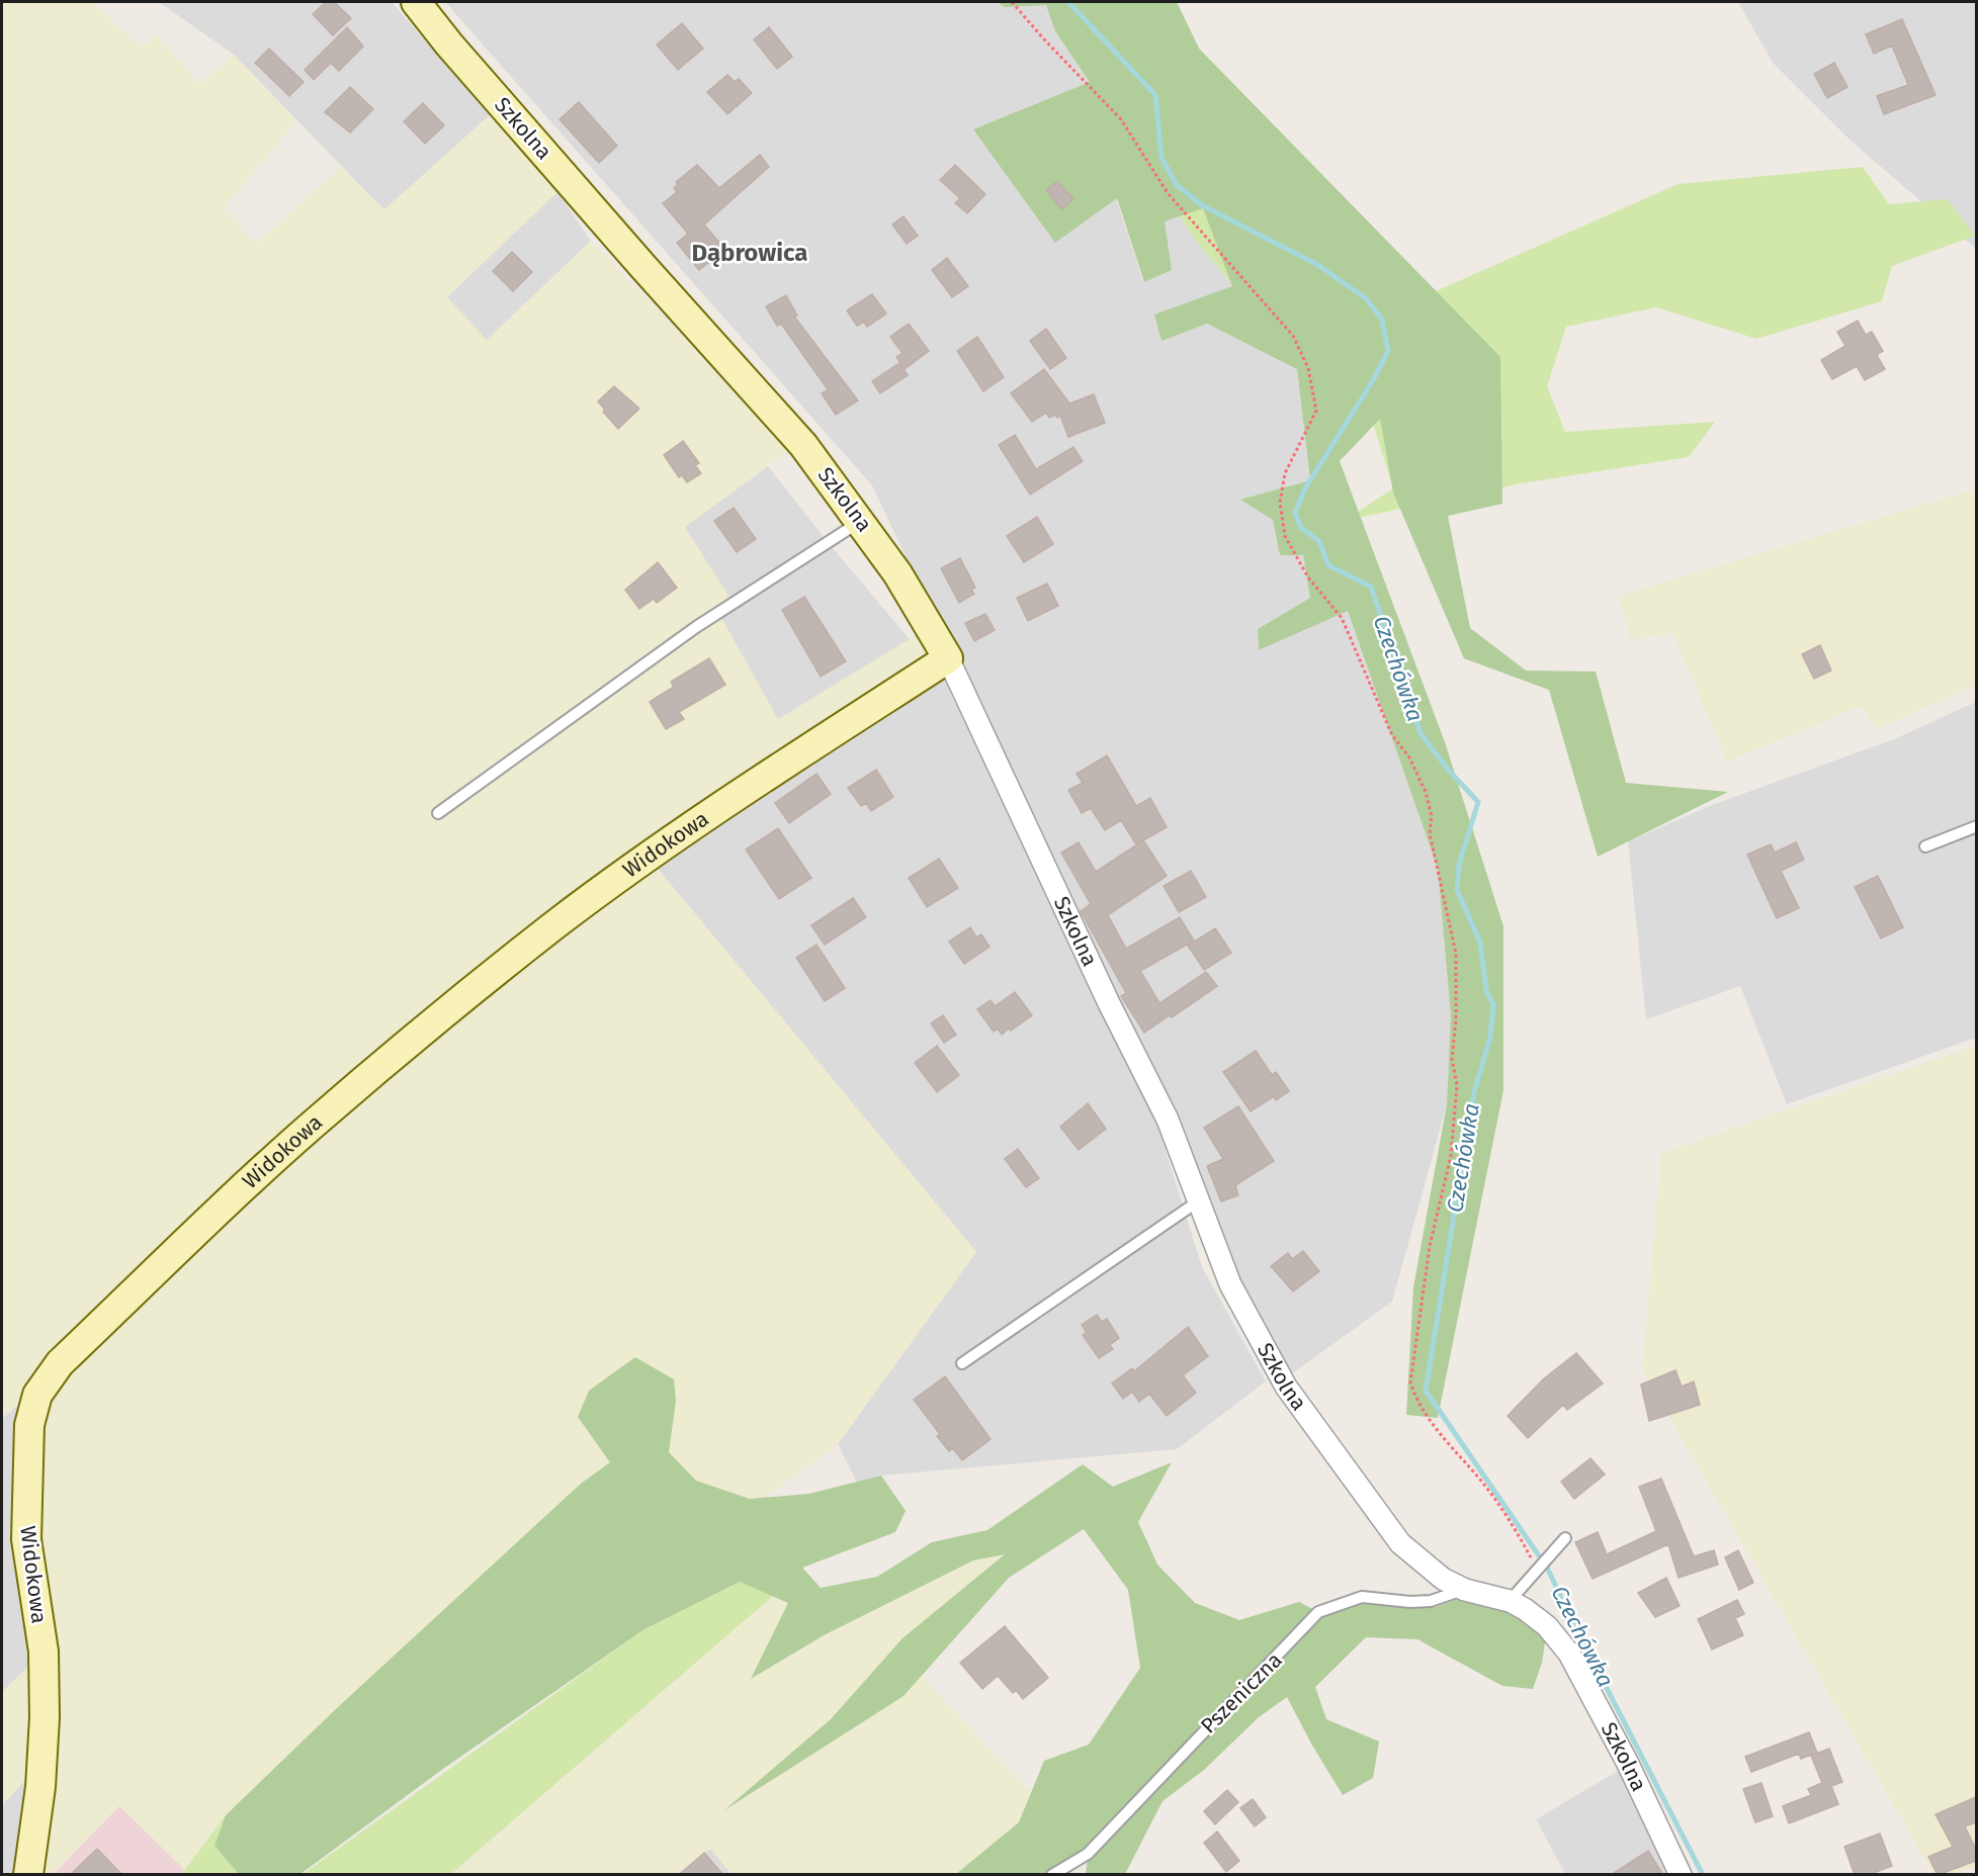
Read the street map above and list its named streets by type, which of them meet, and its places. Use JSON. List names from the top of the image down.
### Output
{
  "streets": {
    "street": ["Szkolna", "Widokowa"],
    "lane": ["Pszeniczna"]
  },
  "crossings": [
    ["Szkolna", "Widokowa"],
    ["Szkolna", "Pszeniczna"]
  ],
  "districts": ["Dąbrowica"],
  "water": ["Czechówka"]
}
